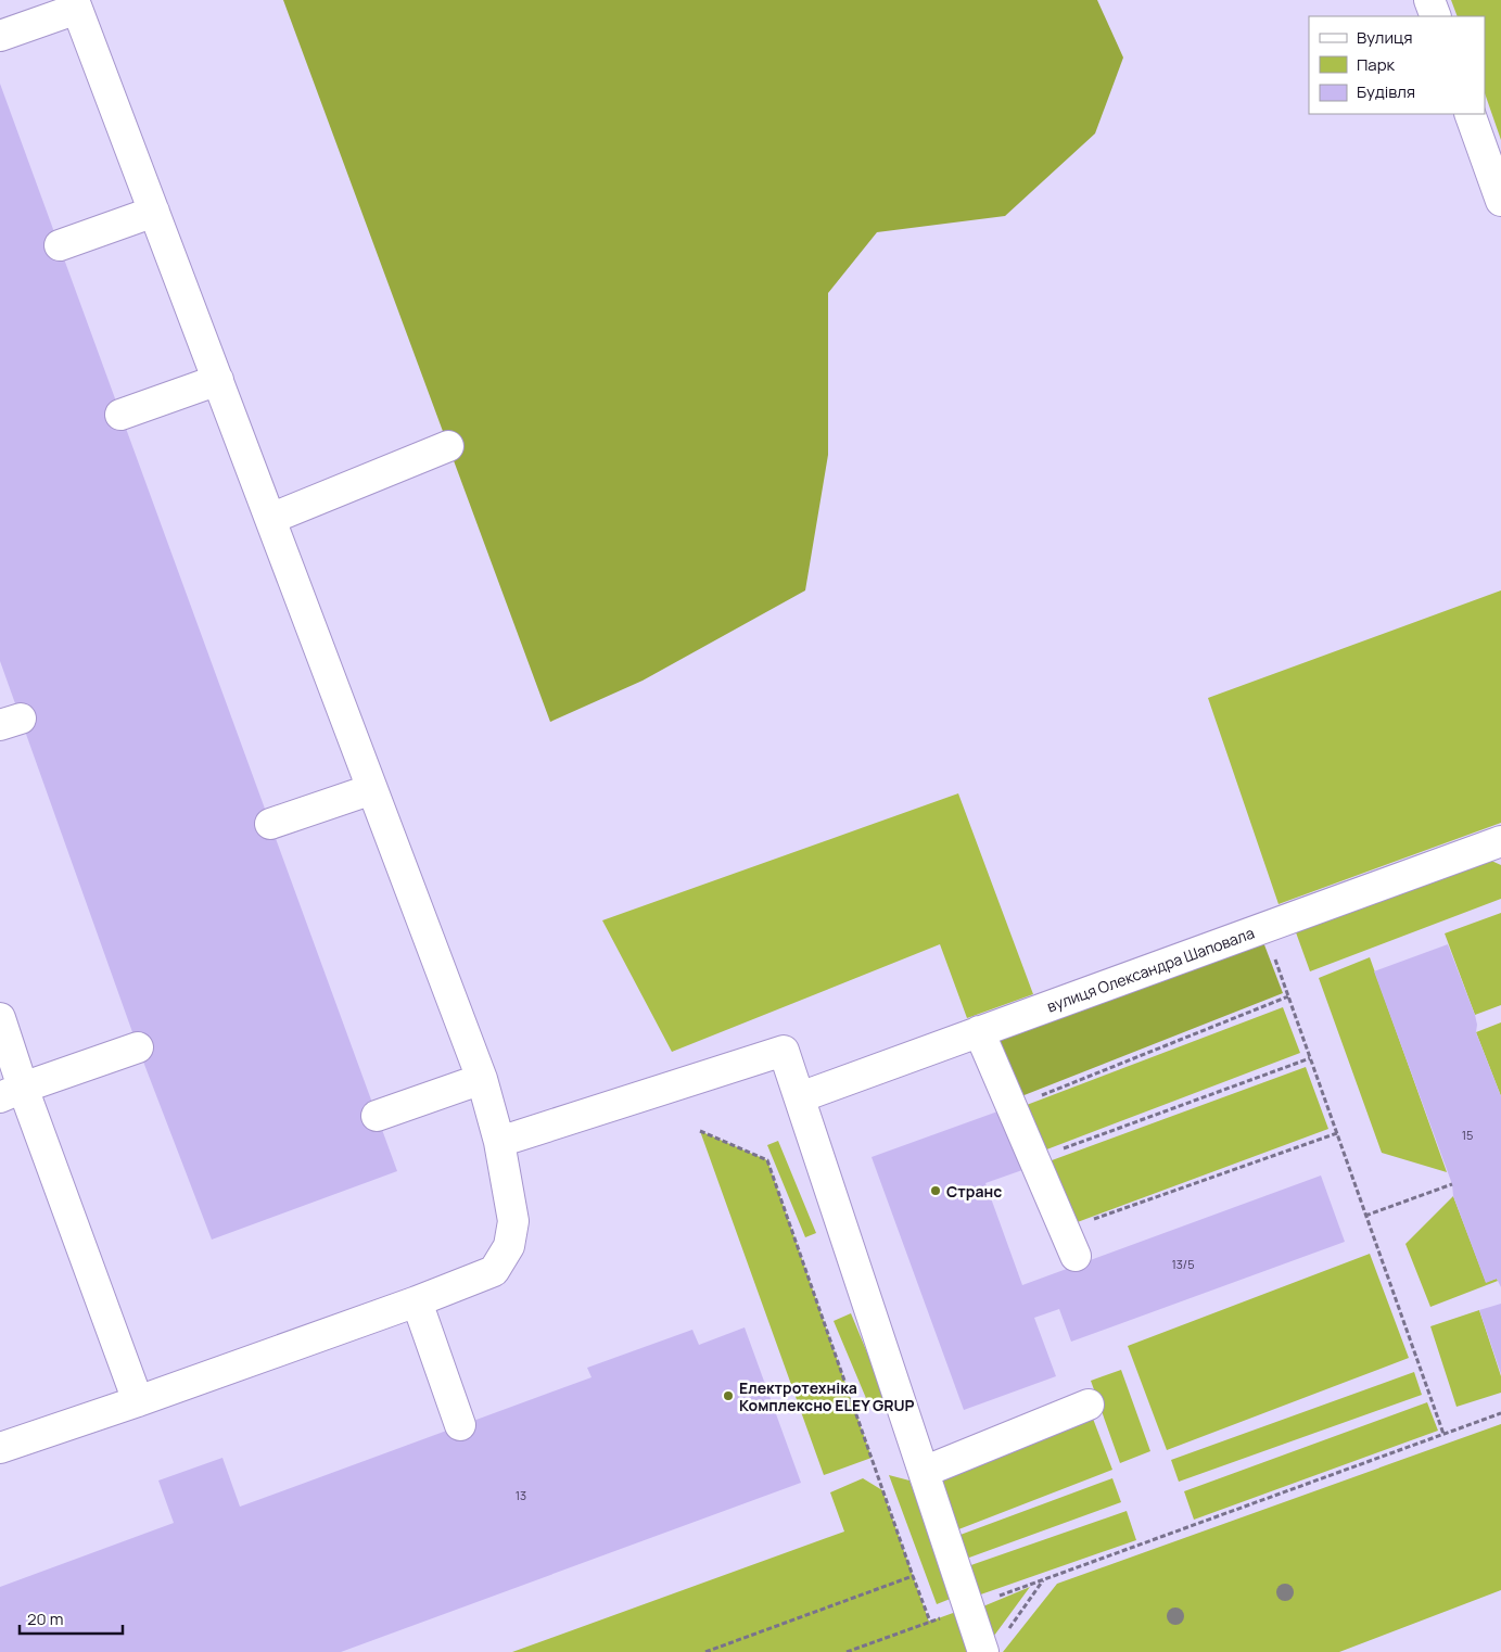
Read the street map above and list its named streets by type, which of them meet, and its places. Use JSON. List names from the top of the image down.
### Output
{
  "streets": {
    "lane": ["вулиця Олександра Шаповала"]
  },
  "places": ["Странс", "Електротехніка Комплексно ELEY GRUP"],
  "house_numbers": ["15", "13/5", "13"],
  "legend": ["Вулиця", "Парк", "Будівля"],
  "scale_bar": "20 m"
}
